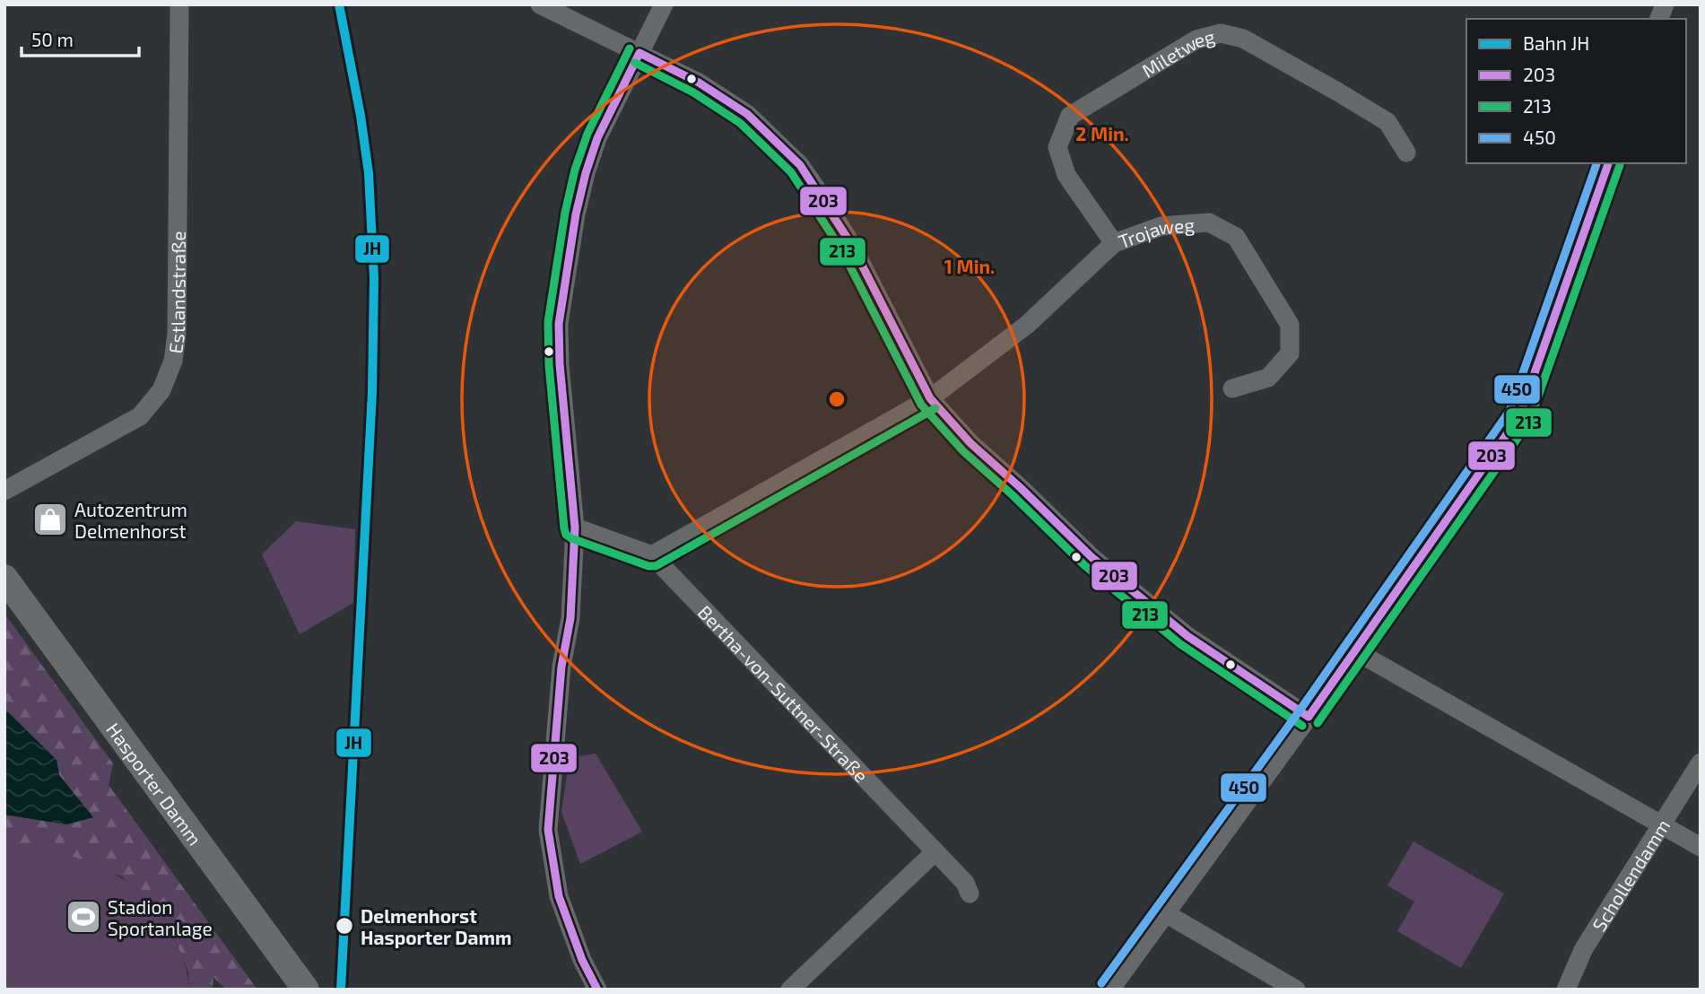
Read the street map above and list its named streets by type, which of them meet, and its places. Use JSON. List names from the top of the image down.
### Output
{
  "streets": {
    "main road": ["Hasporter Damm"],
    "street": [
      "Miletweg",
      "Trojaweg",
      "Estlandstraße",
      "Bertha-von-Suttner-Straße",
      "Schollendamm"
    ]
  },
  "crossings": [
    ["Miletweg", "Trojaweg"],
    ["Trojaweg", "Bertha-von-Suttner-Straße"]
  ],
  "places": {
    "shop": ["Autozentrum Delmenhorst"],
    "sports": ["Stadion Sportanlage"],
    "other": ["Delmenhorst Hasporter Damm"]
  },
  "lines": [
    "rail line JH",
    "transit line 213",
    "transit line 203",
    "transit line 450"
  ],
  "legend": [
    "Bahn JH",
    "203",
    "213",
    "450"
  ],
  "scale_bar": "50 m",
  "rings": ["2 Min.", "1 Min."]
}
